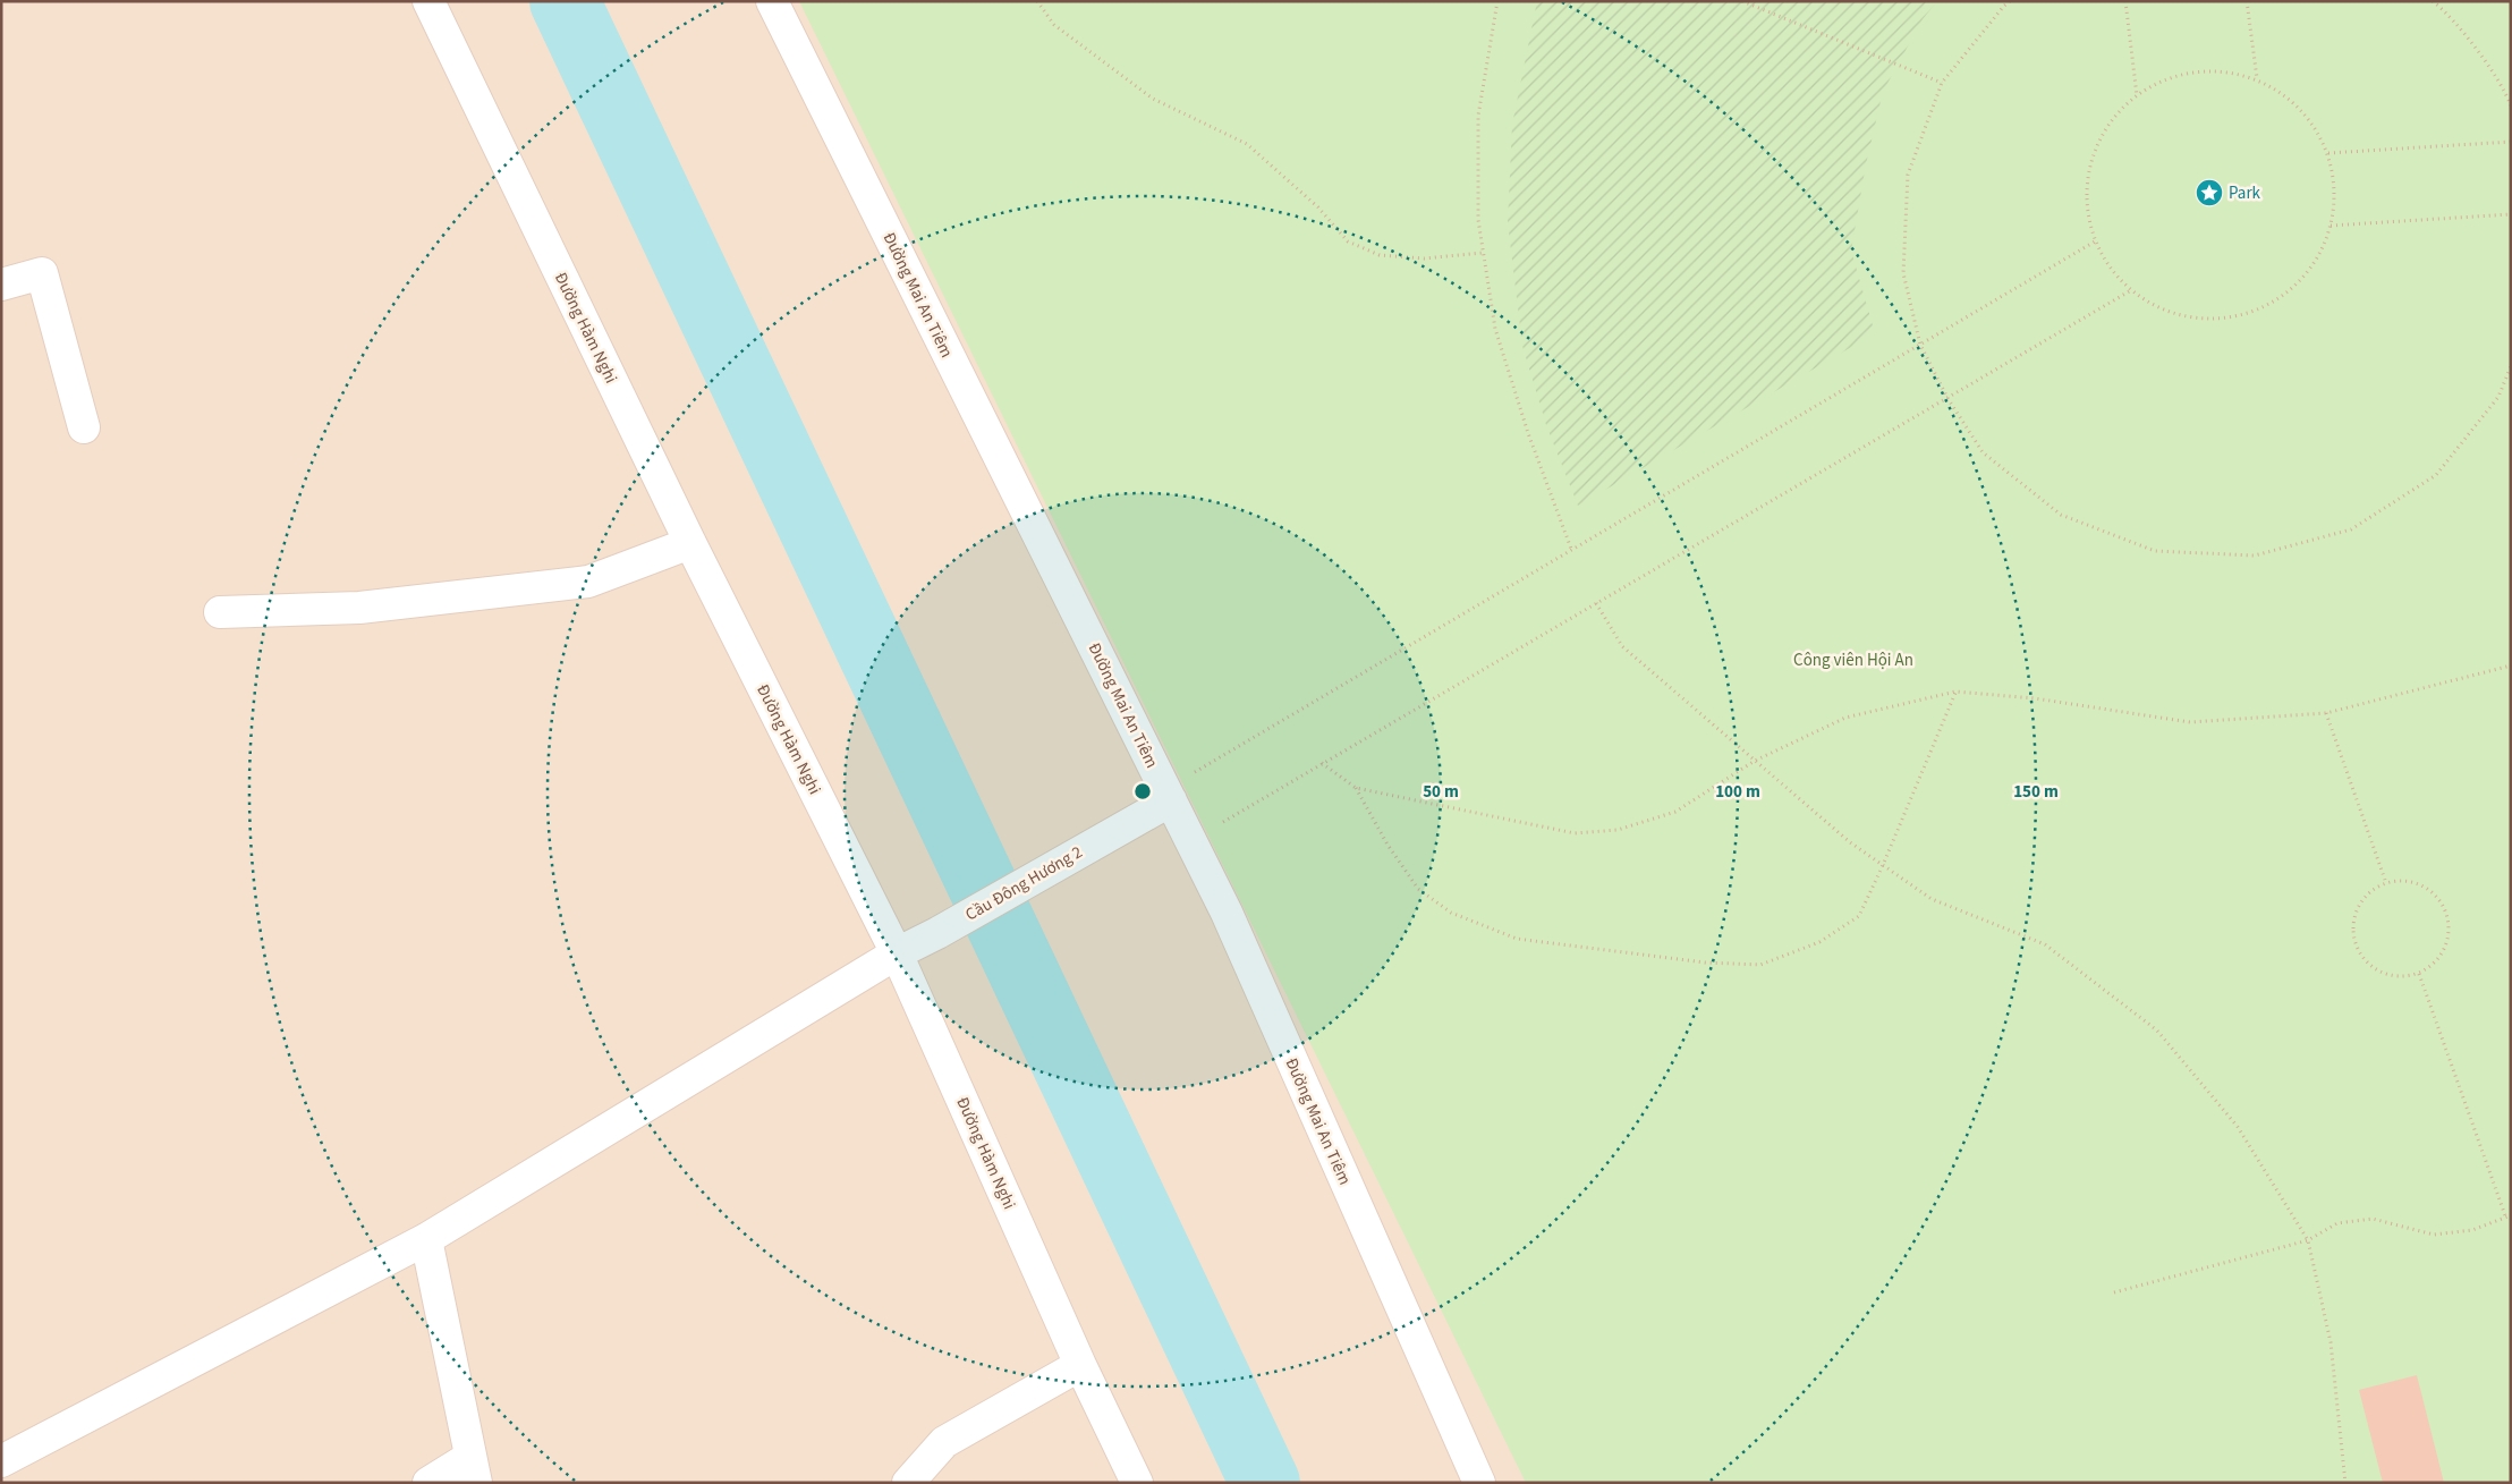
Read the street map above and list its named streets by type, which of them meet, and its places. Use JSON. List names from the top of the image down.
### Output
{
  "streets": {
    "street": ["Đường Mai An Tiêm", "Đường Hàm Nghi", "Cầu Đông Hương 2"]
  },
  "crossings": [
    ["Đường Mai An Tiêm", "Cầu Đông Hương 2"],
    ["Đường Hàm Nghi", "Cầu Đông Hương 2"]
  ],
  "parks": ["Công viên Hội An"],
  "places": {
    "place": ["Park"]
  },
  "rings": ["50 m", "100 m", "150 m"]
}
